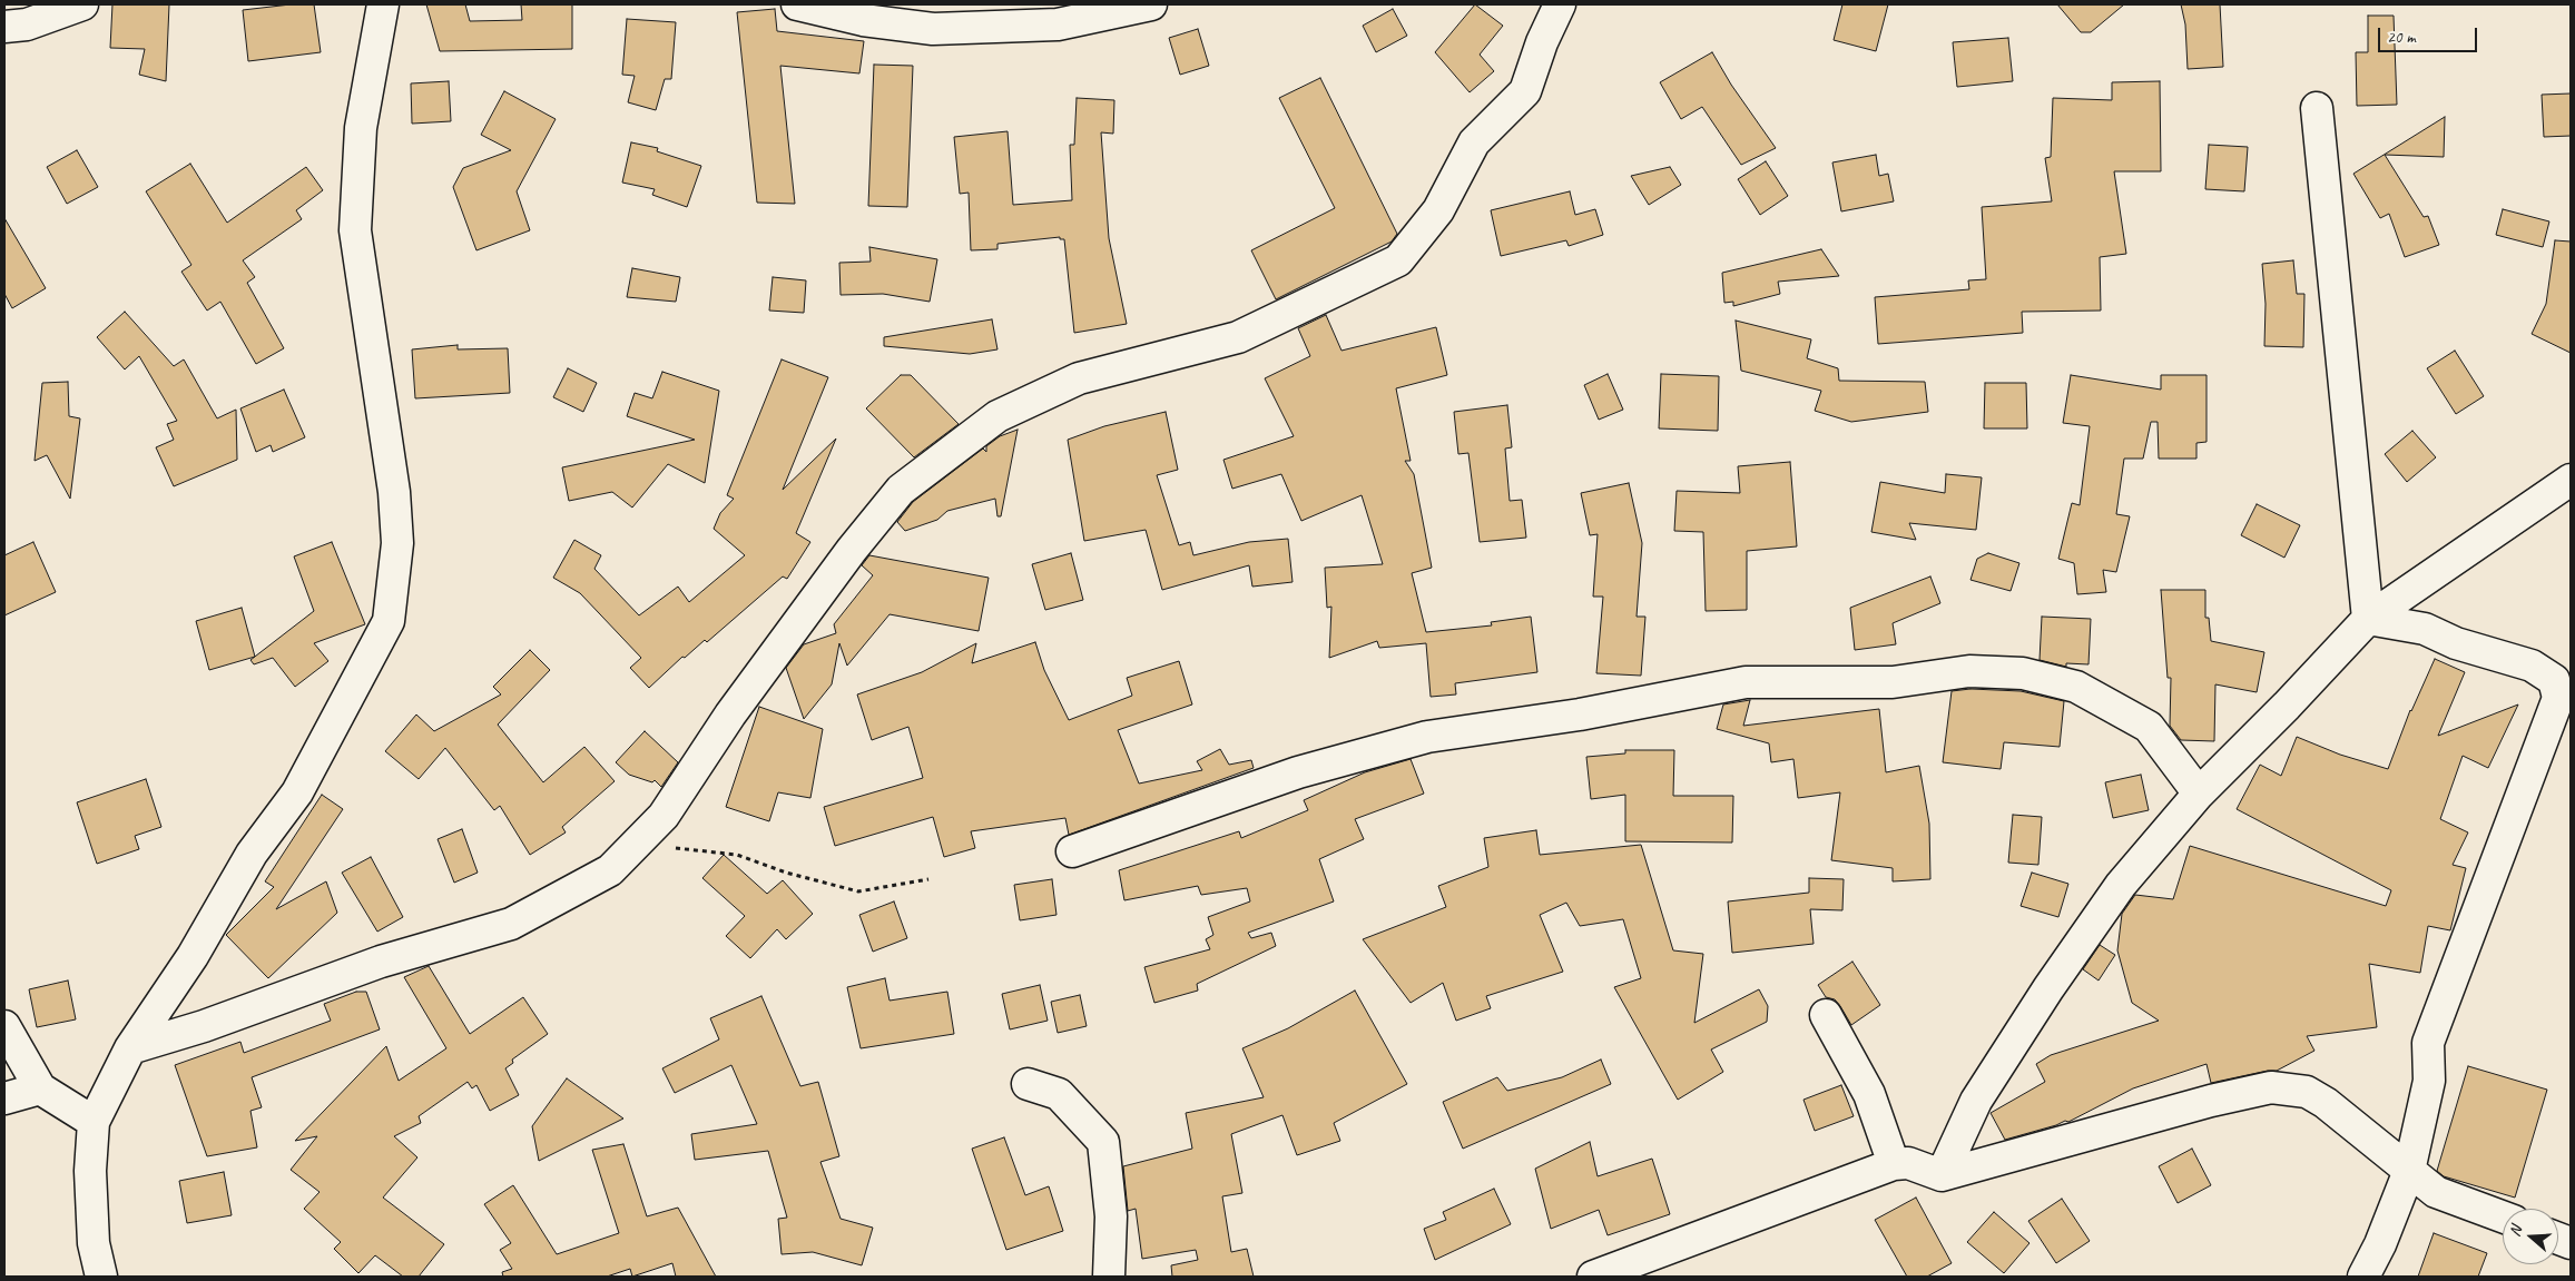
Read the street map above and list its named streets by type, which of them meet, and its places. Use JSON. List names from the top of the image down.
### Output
{
  "scale_bar": "20 m",
  "north": "left"
}
